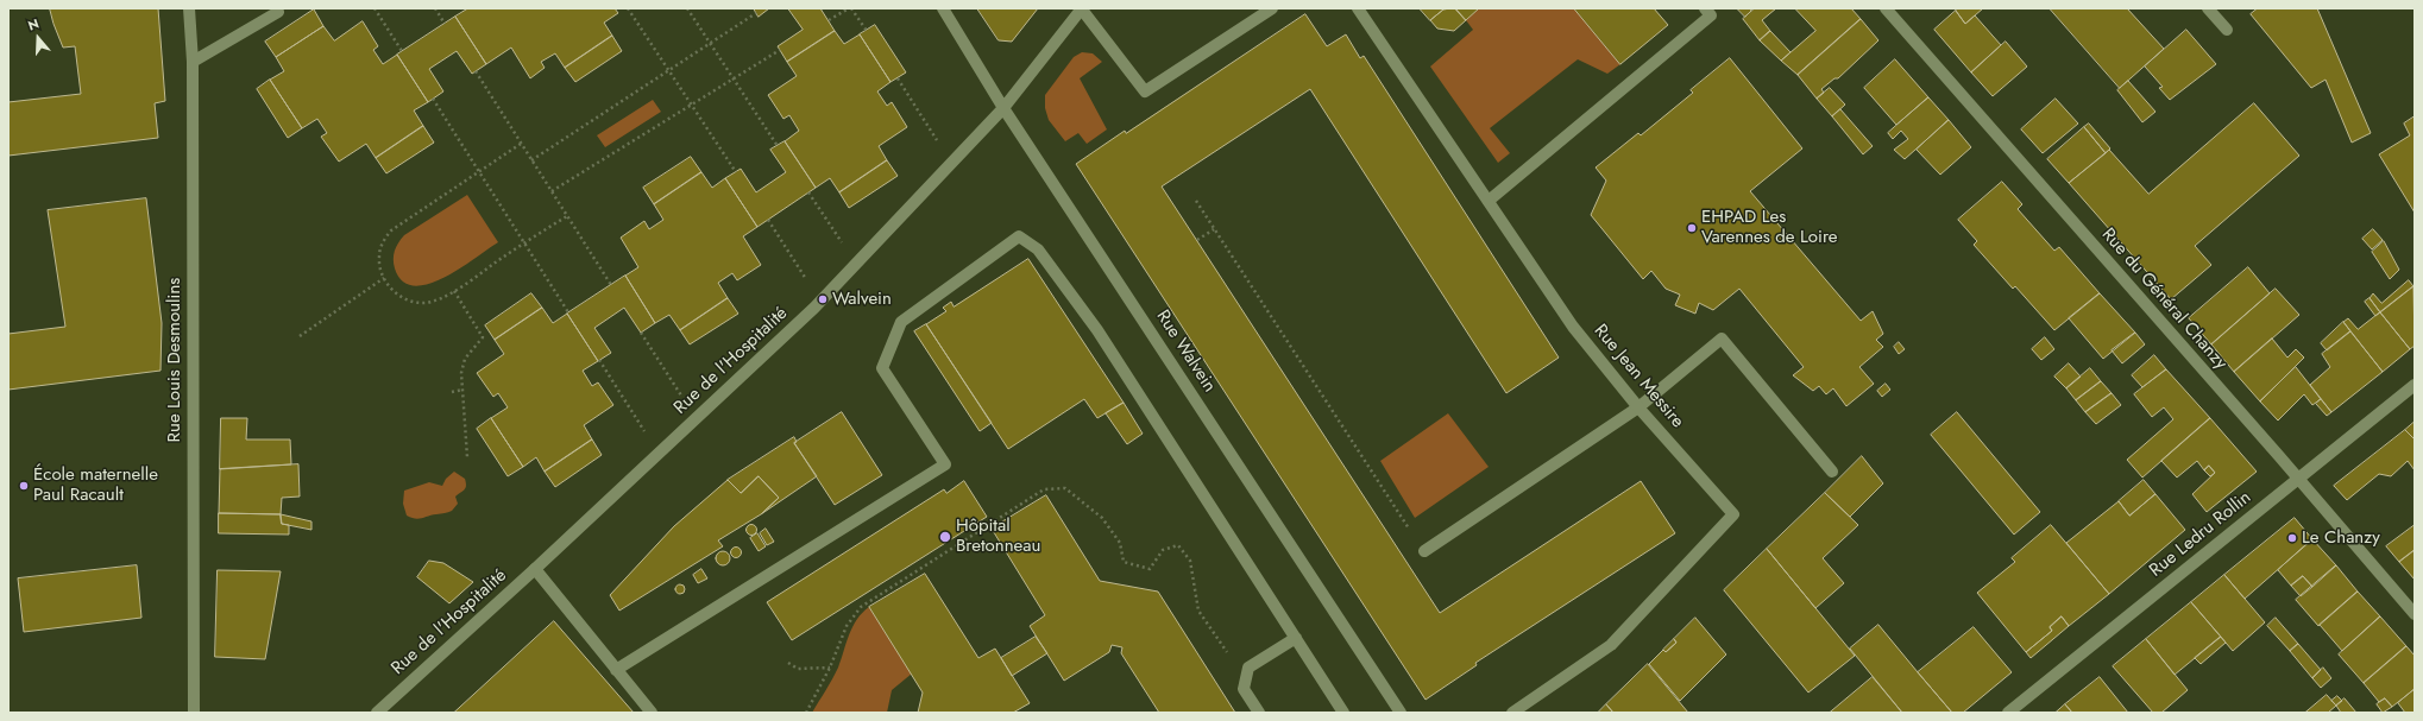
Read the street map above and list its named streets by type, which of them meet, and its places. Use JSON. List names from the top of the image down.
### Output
{
  "streets": {
    "street": [
      "Rue du Général Chanzy",
      "Rue Walvein",
      "Rue Louis Desmoulins",
      "Rue de l'Hospitalité",
      "Rue Jean Messire",
      "Rue Ledru Rollin"
    ]
  },
  "crossings": [
    ["Rue du Général Chanzy", "Rue Ledru Rollin"],
    ["Rue Walvein", "Rue de l'Hospitalité"]
  ],
  "places": [
    "EHPAD Les Varennes de Loire",
    "Walvein",
    "École maternelle Paul Racault",
    "Hôpital Bretonneau",
    "Le Chanzy"
  ],
  "north": "top"
}
